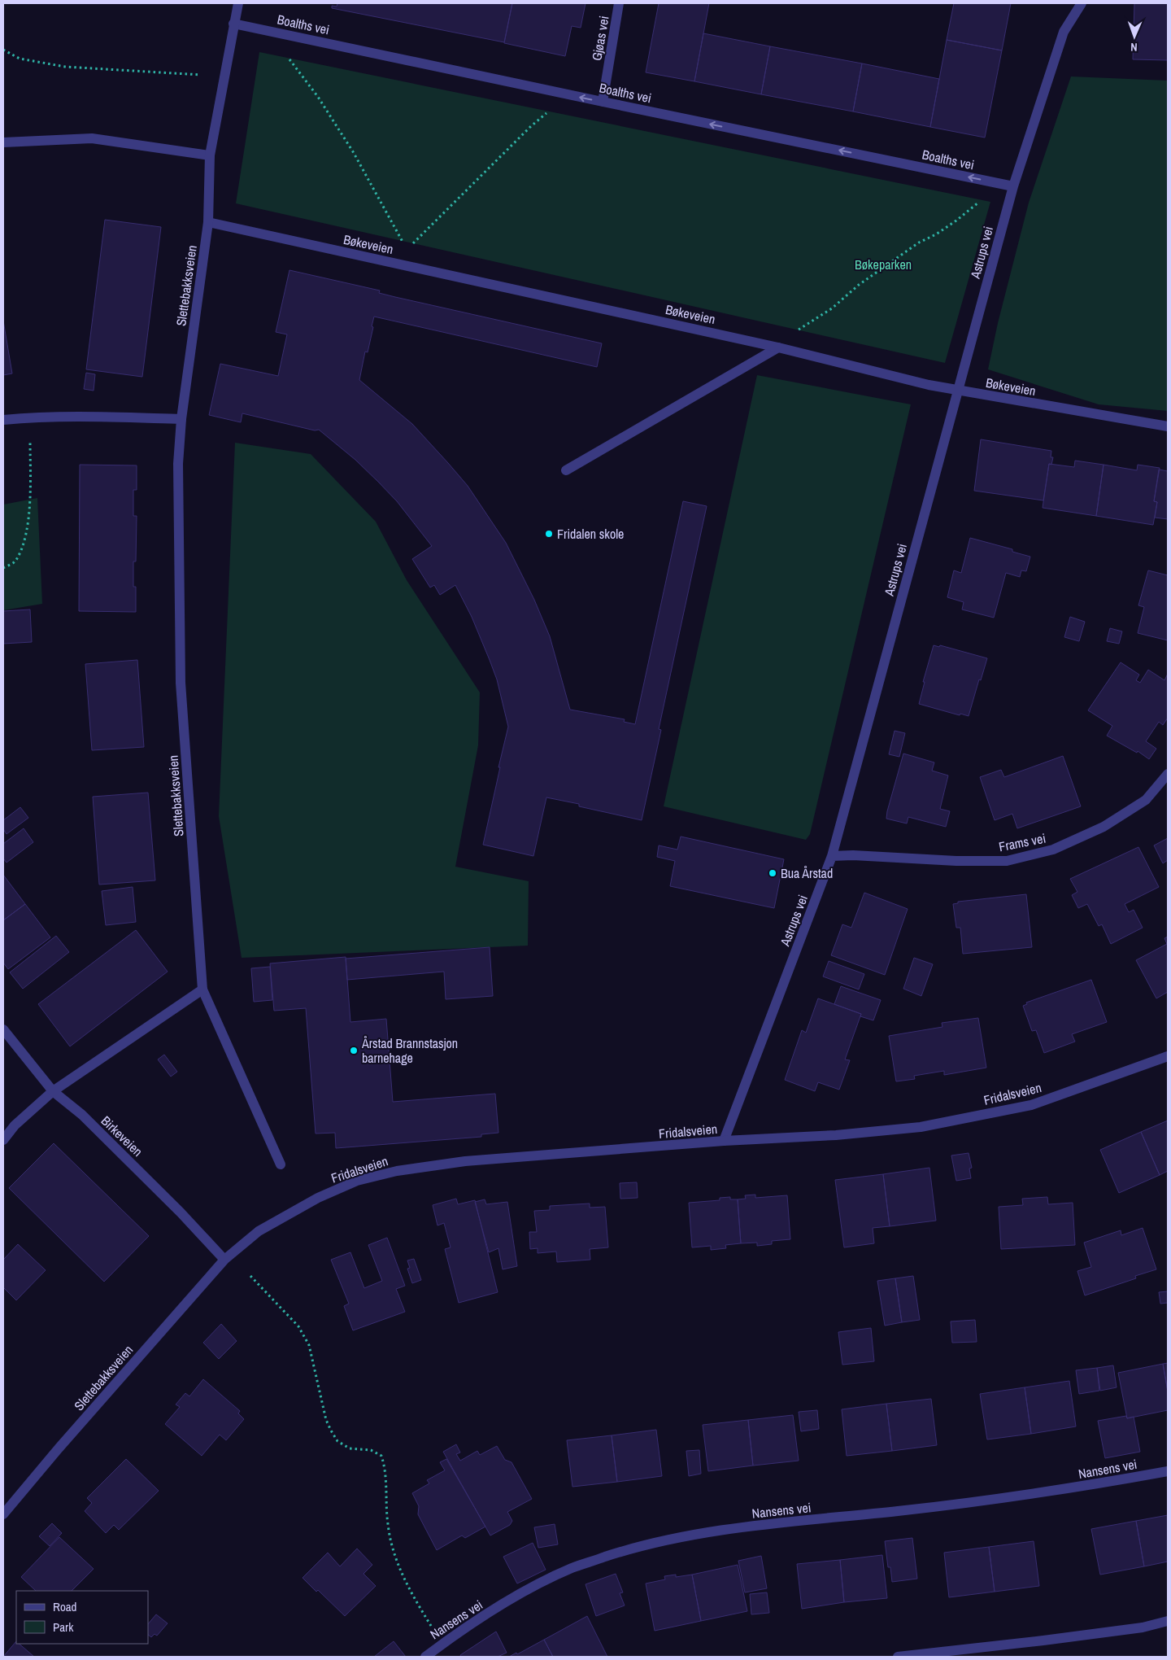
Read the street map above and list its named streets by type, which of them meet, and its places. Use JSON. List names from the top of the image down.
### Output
{
  "streets": {
    "street": [
      "Boalths vei",
      "Gjøas vei",
      "Bøkeveien",
      "Astrups vei",
      "Slettebakksveien",
      "Frams vei",
      "Fridalsveien",
      "Birkeveien",
      "Nansens vei"
    ]
  },
  "crossings": [
    ["Boalths vei", "Gjøas vei"],
    ["Boalths vei", "Astrups vei"],
    ["Boalths vei", "Slettebakksveien"],
    ["Bøkeveien", "Astrups vei"],
    ["Bøkeveien", "Slettebakksveien"],
    ["Astrups vei", "Frams vei"],
    ["Astrups vei", "Fridalsveien"],
    ["Slettebakksveien", "Fridalsveien"],
    ["Slettebakksveien", "Birkeveien"],
    ["Fridalsveien", "Birkeveien"]
  ],
  "one_way": ["Boalths vei"],
  "parks": ["Bøkeparken"],
  "places": ["Fridalen skole", "Bua Årstad", "Årstad Brannstasjon barnehage"],
  "legend": ["Road", "Park"],
  "north": "bottom"
}
